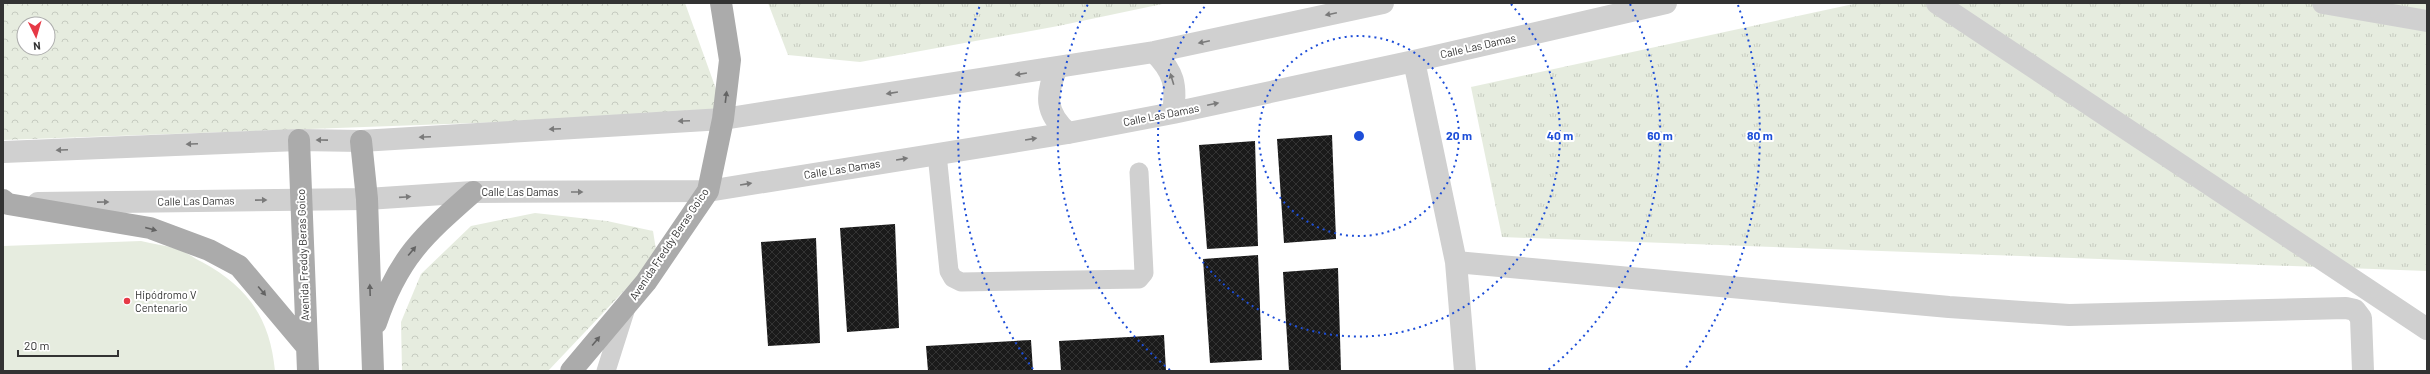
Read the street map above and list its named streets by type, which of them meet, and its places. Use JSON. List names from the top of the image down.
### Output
{
  "streets": {
    "main road": ["Avenida Freddy Beras Goico"],
    "street": ["Calle Las Damas"]
  },
  "crossings": [
    ["Calle Las Damas", "Avenida Freddy Beras Goico"]
  ],
  "places": ["Hipódromo V Centenario"],
  "scale_bar": "20 m",
  "north": "bottom",
  "rings": [
    "20 m",
    "40 m",
    "60 m",
    "80 m"
  ]
}
